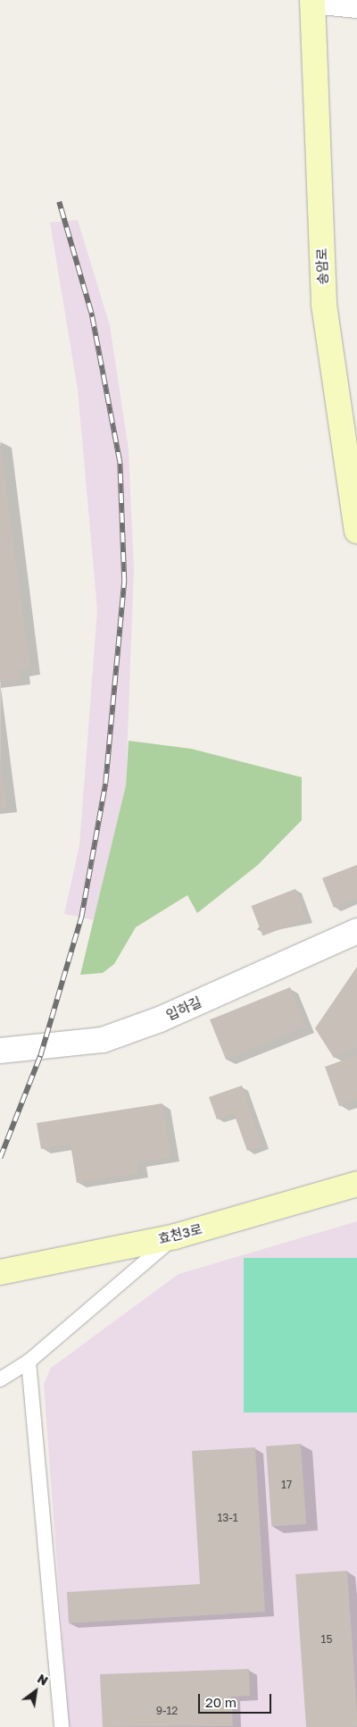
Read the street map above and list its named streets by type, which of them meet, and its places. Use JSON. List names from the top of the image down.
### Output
{
  "streets": {
    "main road": ["송암로", "효천3로"],
    "street": ["입하길"]
  },
  "house_numbers": [
    "17",
    "13-1",
    "15",
    "9-12"
  ],
  "scale_bar": "20 m",
  "north": "top right"
}
